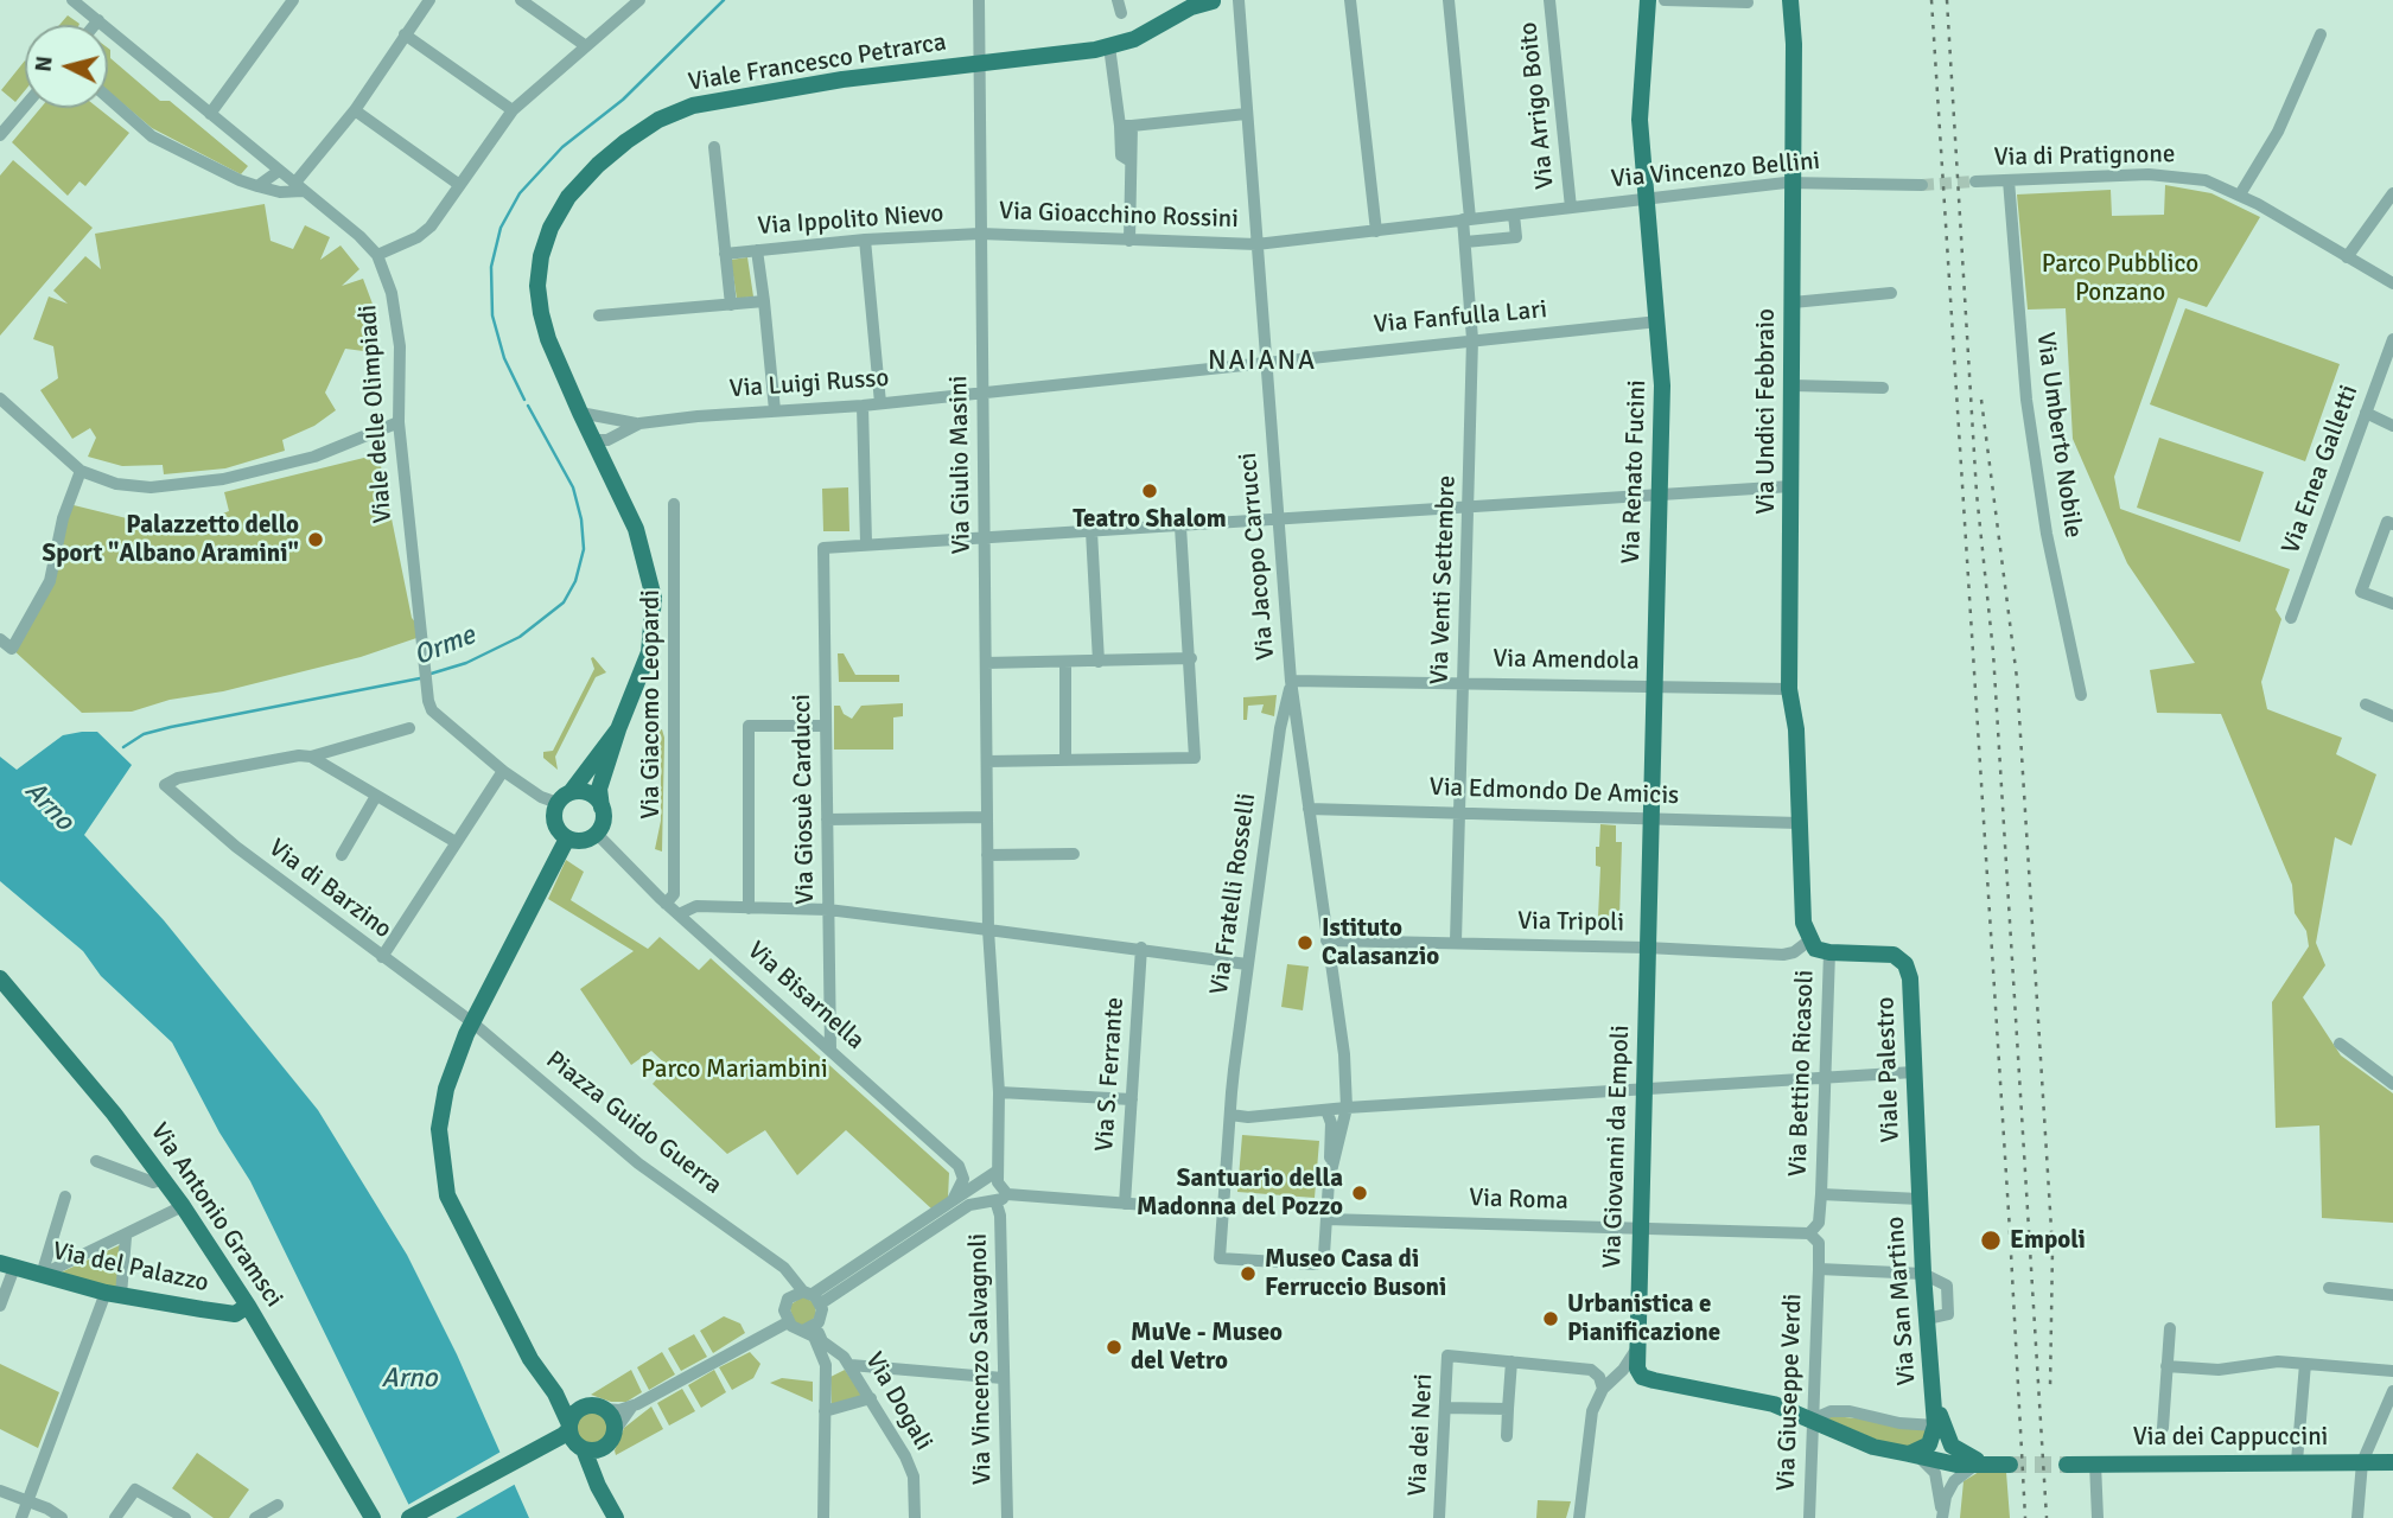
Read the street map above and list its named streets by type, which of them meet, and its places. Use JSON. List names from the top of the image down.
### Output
{
  "streets": {
    "main road": [
      "Viale Francesco Petrarca",
      "Via Undici Febbraio",
      "Via Renato Fucini",
      "Viale Palestro",
      "Via Giovanni da Empoli",
      "Via Antonio Gramsci",
      "Via del Palazzo",
      "Via San Martino",
      "Via dei Cappuccini"
    ],
    "street": [
      "Via Arrigo Boito",
      "Via di Pratignone",
      "Via Vincenzo Bellini",
      "Via Gioacchino Rossini",
      "Via Ippolito Nievo",
      "Via Fanfulla Lari",
      "Via Luigi Russo",
      "Viale delle Olimpiadi",
      "Via Umberto Nobile",
      "Via Giulio Masini",
      "Via Enea Galletti",
      "Via Jacopo Carrucci",
      "Via Venti Settembre",
      "Via Amendola",
      "Via Giacomo Leopardi",
      "Via Edmondo De Amicis",
      "Via Giosuè Carducci",
      "Via di Barzino",
      "Via Fratelli Rosselli",
      "Via Tripoli",
      "Via Bisarnella",
      "Via Bettino Ricasoli",
      "Via S. Ferrante",
      "Piazza Guido Guerra",
      "Via Roma",
      "Via Vincenzo Salvagnoli",
      "Via Giuseppe Verdi",
      "Via Dogali",
      "Via dei Neri"
    ]
  },
  "crossings": [
    ["Viale Francesco Petrarca", "Via Luigi Russo"],
    ["Viale Francesco Petrarca", "Viale delle Olimpiadi"],
    ["Viale Francesco Petrarca", "Via Giulio Masini"],
    ["Viale Francesco Petrarca", "Via Bisarnella"],
    ["Via Arrigo Boito", "Via Vincenzo Bellini"],
    ["Via di Pratignone", "Via Umberto Nobile"],
    ["Via Vincenzo Bellini", "Via Gioacchino Rossini"],
    ["Via Vincenzo Bellini", "Via Undici Febbraio"],
    ["Via Vincenzo Bellini", "Via Renato Fucini"],
    ["Via Vincenzo Bellini", "Via Venti Settembre"],
    ["Via Gioacchino Rossini", "Via Ippolito Nievo"],
    ["Via Gioacchino Rossini", "Via Giulio Masini"],
    ["Via Gioacchino Rossini", "Via Jacopo Carrucci"],
    ["Via Ippolito Nievo", "Via Giulio Masini"],
    ["Via Fanfulla Lari", "Via Luigi Russo"],
    ["Via Fanfulla Lari", "Via Giulio Masini"],
    ["Via Fanfulla Lari", "Via Renato Fucini"],
    ["Via Fanfulla Lari", "Via Jacopo Carrucci"],
    ["Via Fanfulla Lari", "Via Venti Settembre"],
    ["Via Luigi Russo", "Via Giulio Masini"],
    ["Via Undici Febbraio", "Via Amendola"],
    ["Via Undici Febbraio", "Via Edmondo De Amicis"],
    ["Viale delle Olimpiadi", "Via Bisarnella"],
    ["Via Renato Fucini", "Via Amendola"],
    ["Via Renato Fucini", "Via Edmondo De Amicis"],
    ["Via Renato Fucini", "Via Tripoli"],
    ["Via Renato Fucini", "Via Giovanni da Empoli"],
    ["Via Jacopo Carrucci", "Via Amendola"],
    ["Via Jacopo Carrucci", "Via Edmondo De Amicis"],
    ["Via Jacopo Carrucci", "Via Fratelli Rosselli"],
    ["Via Jacopo Carrucci", "Via Tripoli"],
    ["Via Venti Settembre", "Via Amendola"],
    ["Via Venti Settembre", "Via Edmondo De Amicis"],
    ["Via Venti Settembre", "Via Tripoli"],
    ["Via Amendola", "Via Fratelli Rosselli"],
    ["Via Giacomo Leopardi", "Via Bisarnella"],
    ["Via Giosuè Carducci", "Via Bisarnella"],
    ["Via di Barzino", "Piazza Guido Guerra"],
    ["Via Fratelli Rosselli", "Via Roma"],
    ["Via Tripoli", "Viale Palestro"],
    ["Via Tripoli", "Via Giovanni da Empoli"],
    ["Viale Palestro", "Via Bettino Ricasoli"],
    ["Viale Palestro", "Via San Martino"],
    ["Via Bettino Ricasoli", "Via Roma"],
    ["Via Bettino Ricasoli", "Via Giuseppe Verdi"],
    ["Piazza Guido Guerra", "Via Dogali"],
    ["Via Giovanni da Empoli", "Via Roma"],
    ["Via Roma", "Via Giuseppe Verdi"],
    ["Via Antonio Gramsci", "Via del Palazzo"]
  ],
  "districts": ["NAIANA"],
  "water": ["Orme", "Arno"],
  "parks": ["Parco Pubblico Ponzano", "Parco Mariambini"],
  "places": [
    "Teatro Shalom",
    "Palazzetto dello Sport \"Albano Aramini\"",
    "Istituto Calasanzio",
    "Santuario della Madonna del Pozzo",
    "Empoli",
    "Museo Casa di Ferruccio Busoni",
    "Urbanistica e Pianificazione",
    "MuVe - Museo del Vetro"
  ],
  "north": "left"
}
